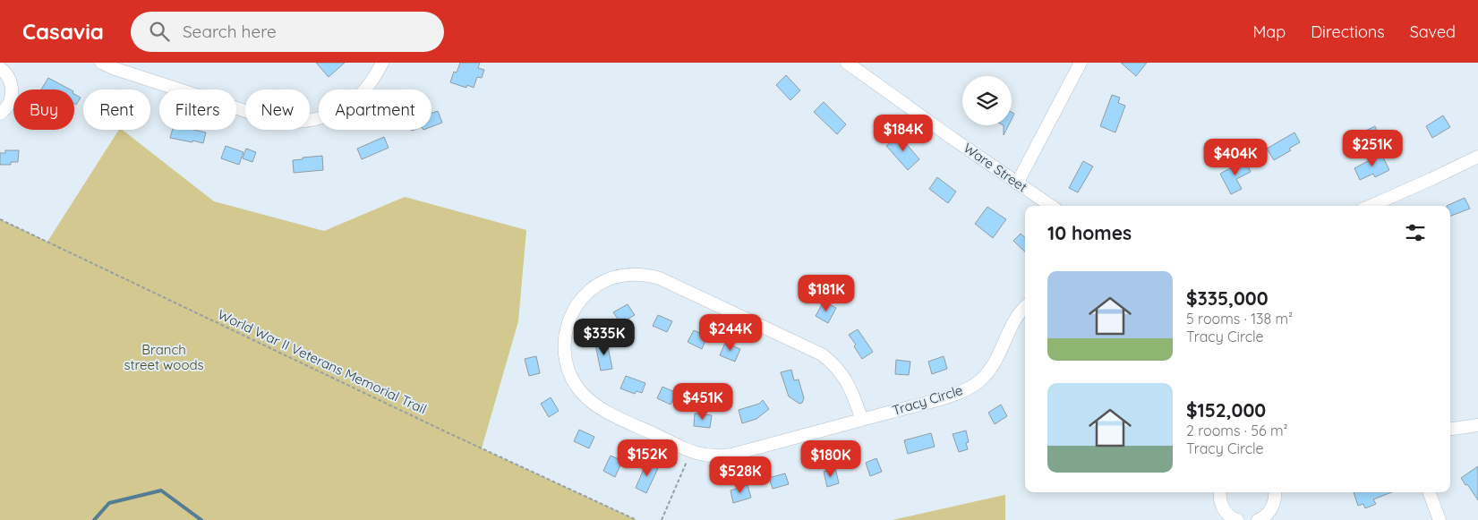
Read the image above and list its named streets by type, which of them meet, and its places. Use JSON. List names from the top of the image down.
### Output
{
  "streets": {
    "street": ["Ware Street", "Tracy Circle"],
    "path": ["World War II Veterans Memorial Trail"]
  },
  "parks": ["Branch street woods"],
  "page": {
    "header": "Casavia",
    "search": "Search here",
    "nav": ["Map", "Directions", "Saved"],
    "chip": [
      "Buy",
      "Rent",
      "Filters",
      "New",
      "Apartment"
    ],
    "price": [
      "$184K",
      "$251K",
      "$404K",
      "$181K",
      "$244K",
      "$335K",
      "$451K",
      "$152K",
      "$180K",
      "$528K"
    ],
    "heading": "10 homes",
    "list": [
      {
        "name": "$335,000",
        "note": "5 rooms · 138 m² · Tracy Circle"
      },
      {
        "name": "$152,000",
        "note": "2 rooms · 56 m² · Tracy Circle"
      }
    ]
  }
}
